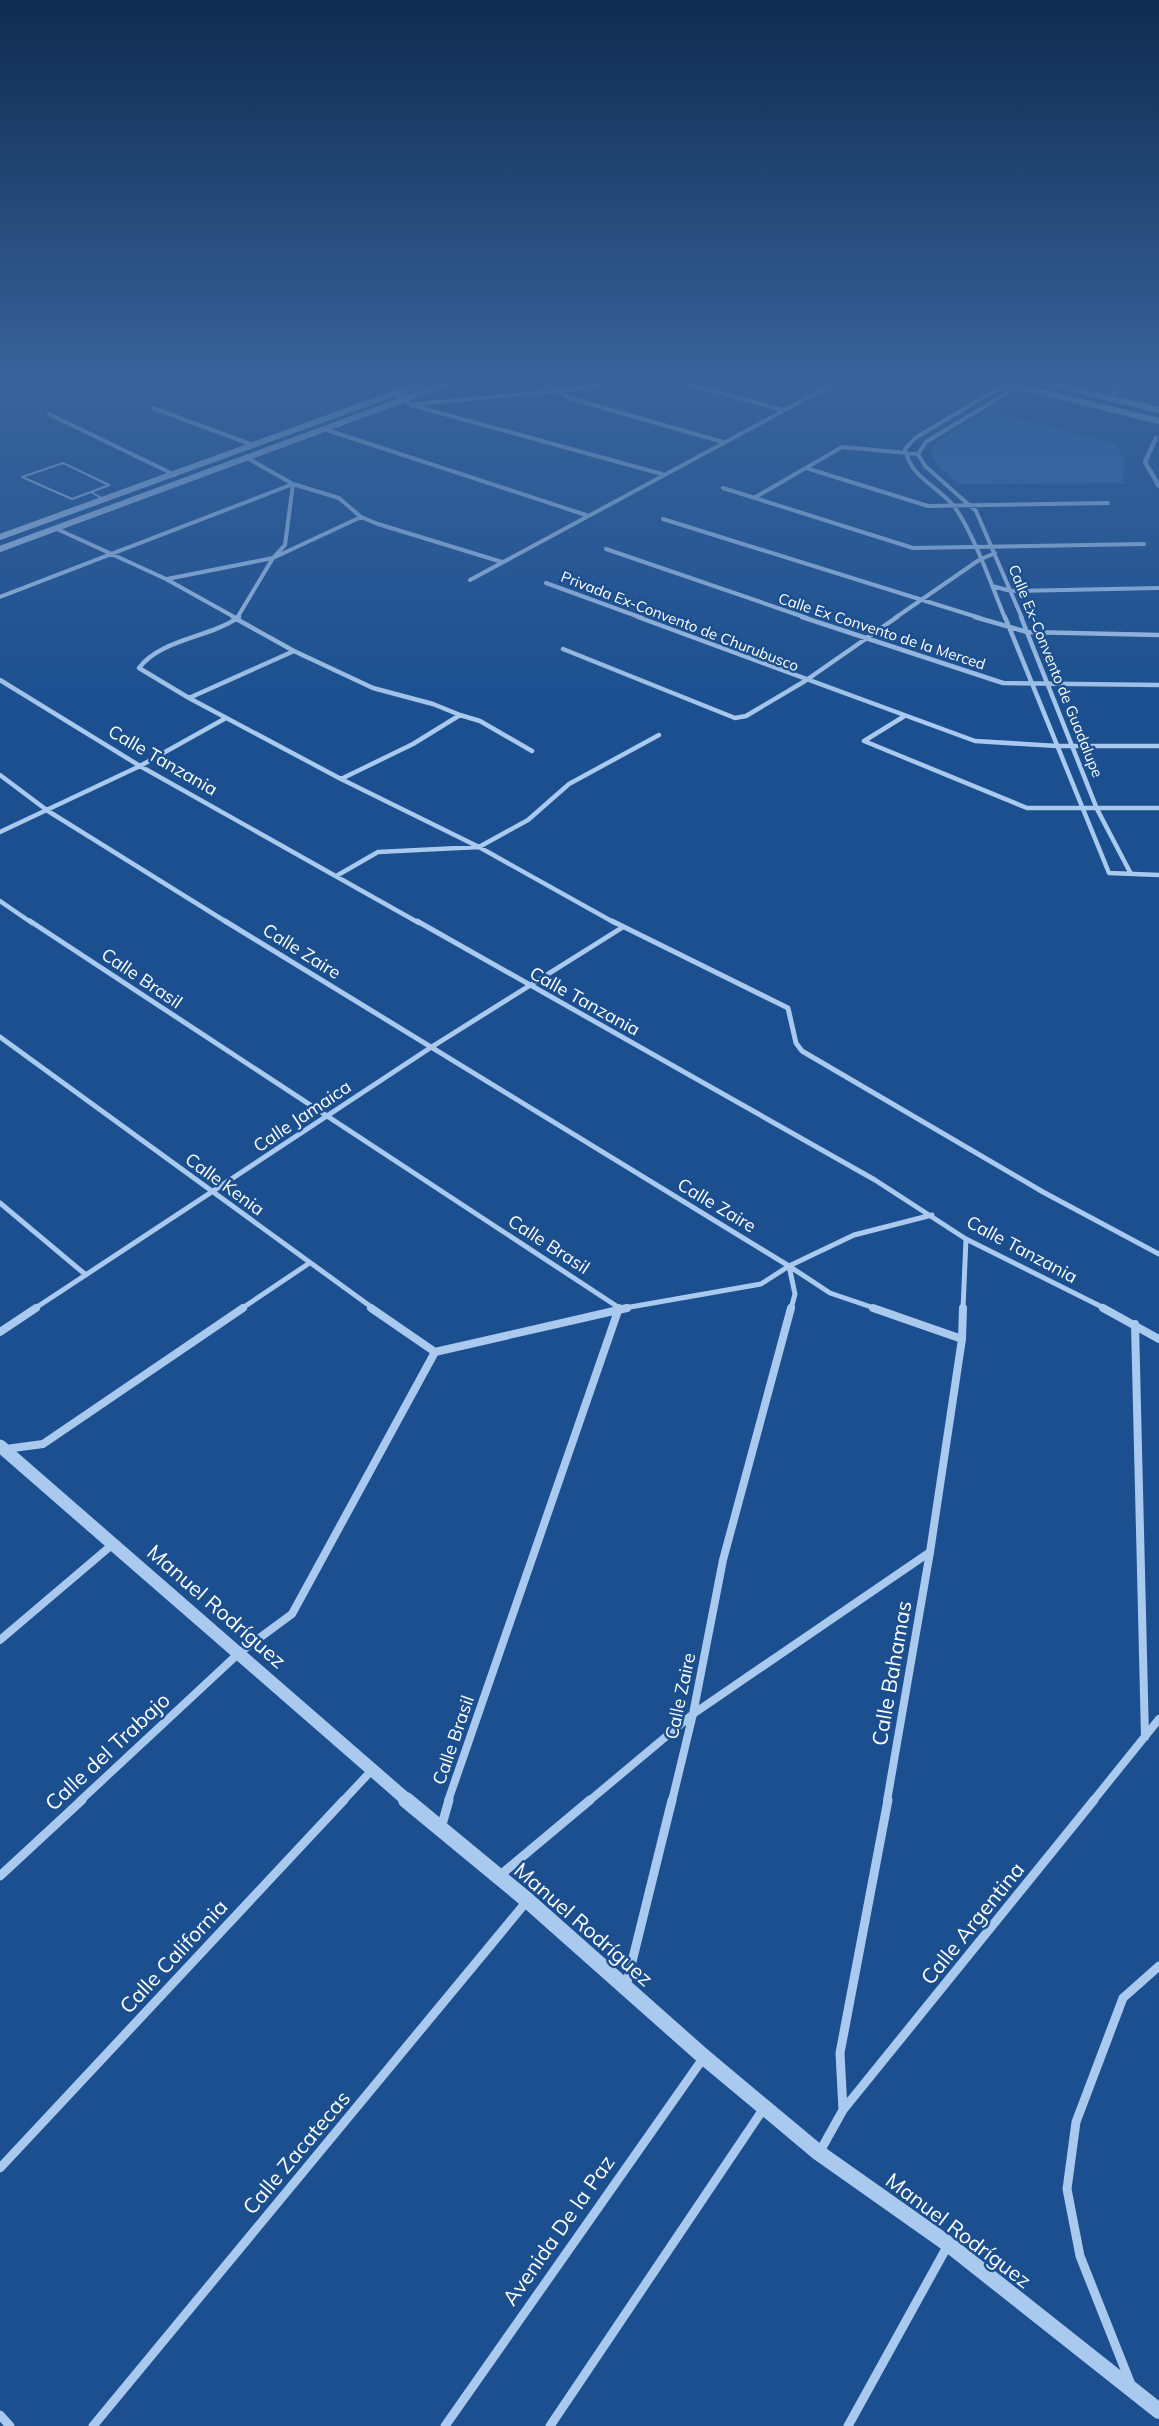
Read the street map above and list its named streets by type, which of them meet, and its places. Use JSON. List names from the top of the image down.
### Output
{
  "streets": {
    "street": [
      "Privada Ex-Convento de Churubusco",
      "Calle Ex Convento de la Merced",
      "Calle Ex-Convento de Guadalupe",
      "Calle Tanzania",
      "Calle Zaire",
      "Calle Brasil",
      "Calle Jamaica",
      "Calle Kenia",
      "Manuel Rodríguez",
      "Calle Bahamas",
      "Calle del Trabajo",
      "Calle Argentina",
      "Calle California",
      "Calle Zacatecas",
      "Avenida De la Paz"
    ]
  },
  "crossings": [
    ["Privada Ex-Convento de Churubusco", "Calle Ex-Convento de Guadalupe"],
    ["Calle Ex Convento de la Merced", "Calle Ex-Convento de Guadalupe"],
    ["Calle Tanzania", "Calle Jamaica"],
    ["Calle Tanzania", "Calle Bahamas"],
    ["Calle Zaire", "Calle Jamaica"],
    ["Calle Zaire", "Manuel Rodríguez"],
    ["Calle Brasil", "Calle Jamaica"],
    ["Calle Brasil", "Manuel Rodríguez"],
    ["Calle Jamaica", "Calle Kenia"],
    ["Calle Kenia", "Calle del Trabajo"],
    ["Manuel Rodríguez", "Calle del Trabajo"],
    ["Manuel Rodríguez", "Calle Argentina"],
    ["Manuel Rodríguez", "Calle California"],
    ["Manuel Rodríguez", "Calle Zacatecas"],
    ["Manuel Rodríguez", "Avenida De la Paz"],
    ["Calle Bahamas", "Calle Argentina"]
  ]
}
